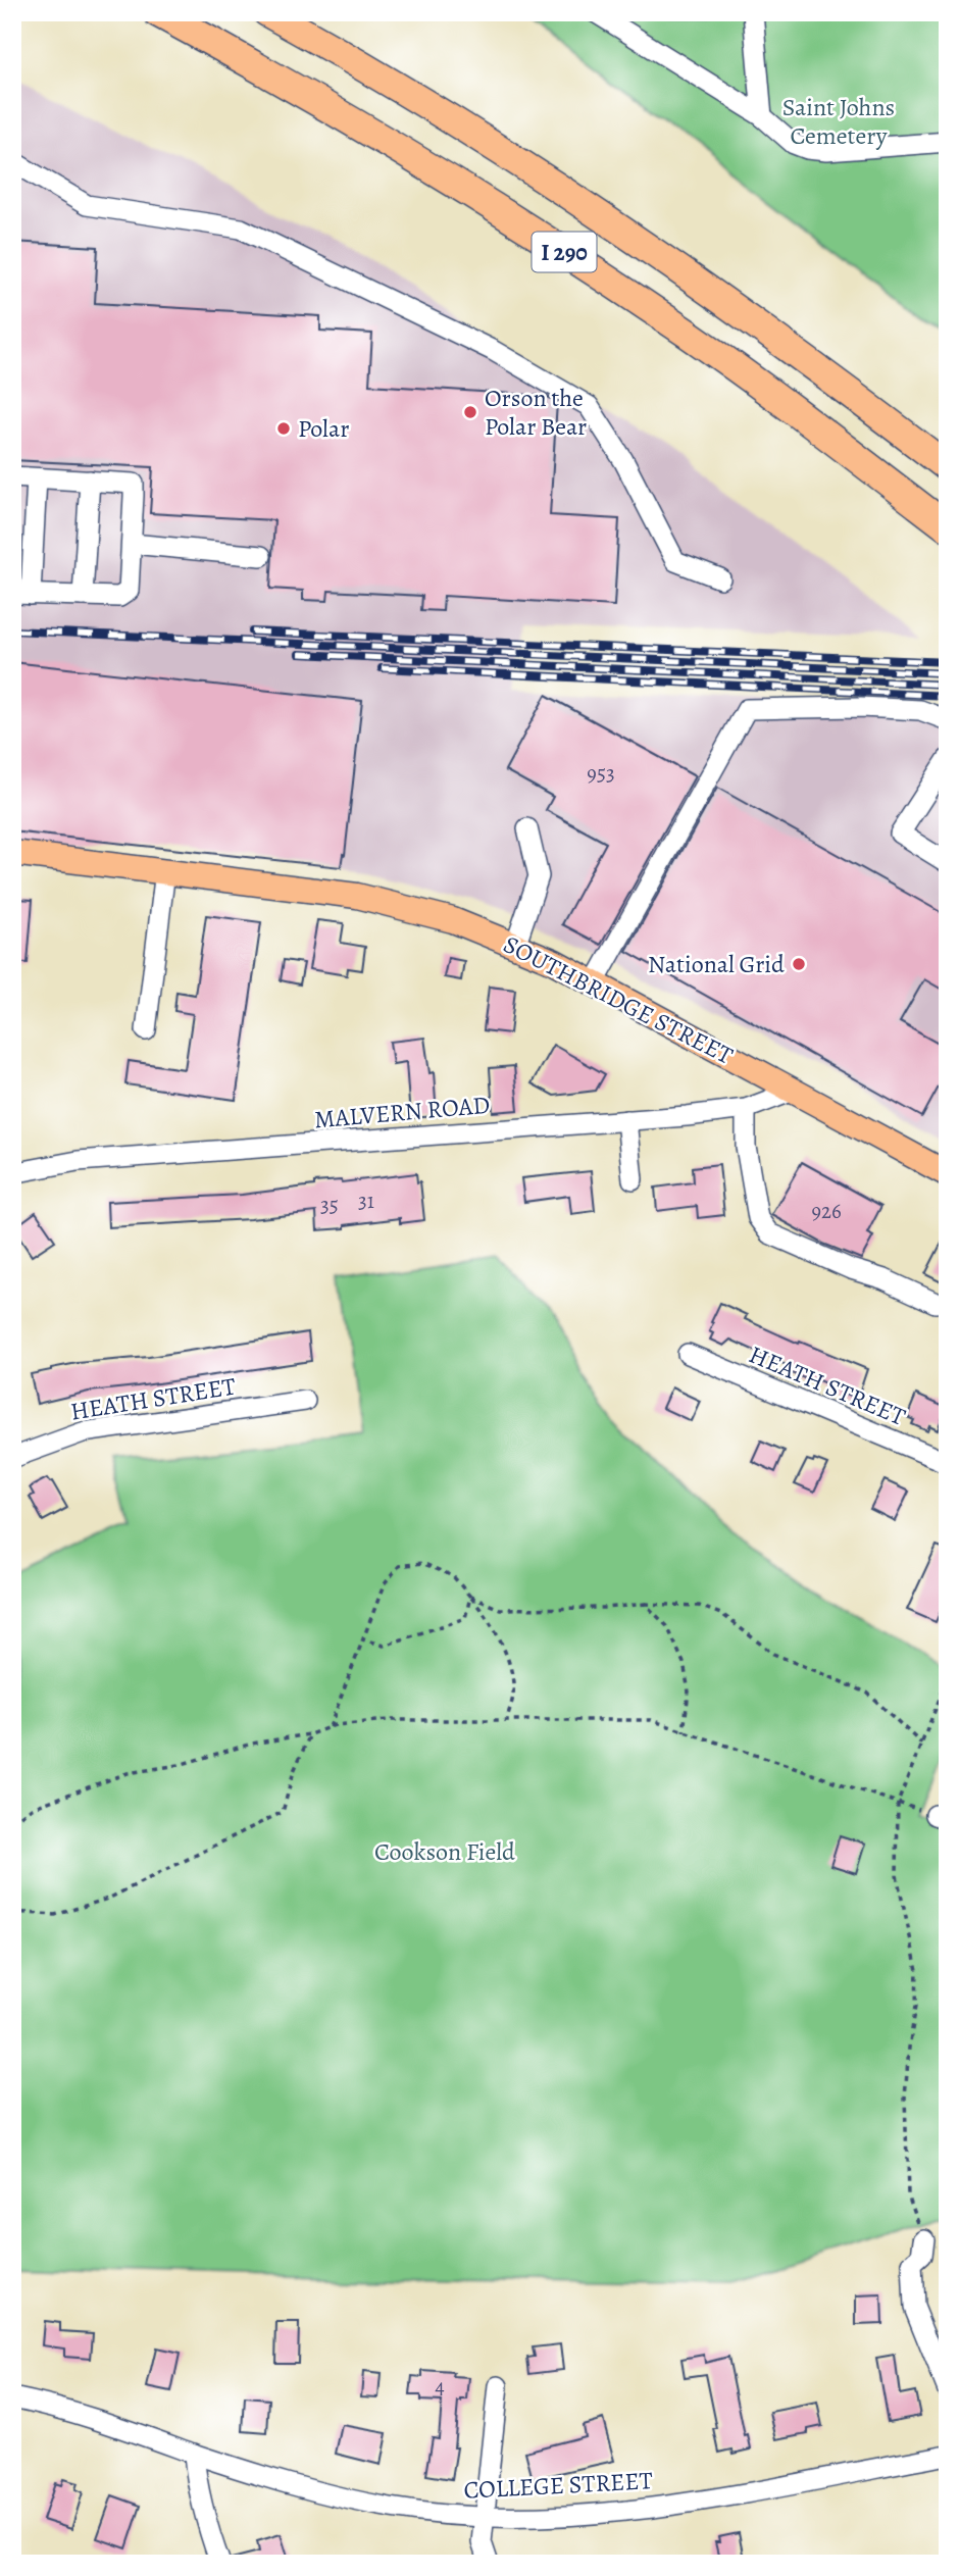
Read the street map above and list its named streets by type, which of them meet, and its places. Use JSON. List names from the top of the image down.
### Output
{
  "streets": {
    "highway": ["I 290"],
    "main road": ["SOUTHBRIDGE STREET"],
    "street": ["MALVERN ROAD", "HEATH STREET", "COLLEGE STREET"]
  },
  "crossings": [
    ["SOUTHBRIDGE STREET", "MALVERN ROAD"]
  ],
  "parks": ["Saint Johns Cemetery", "Cookson Field"],
  "places": ["Orson the Polar Bear", "Polar", "National Grid"],
  "house_numbers": [
    "953",
    "31",
    "35",
    "926",
    "4"
  ]
}
